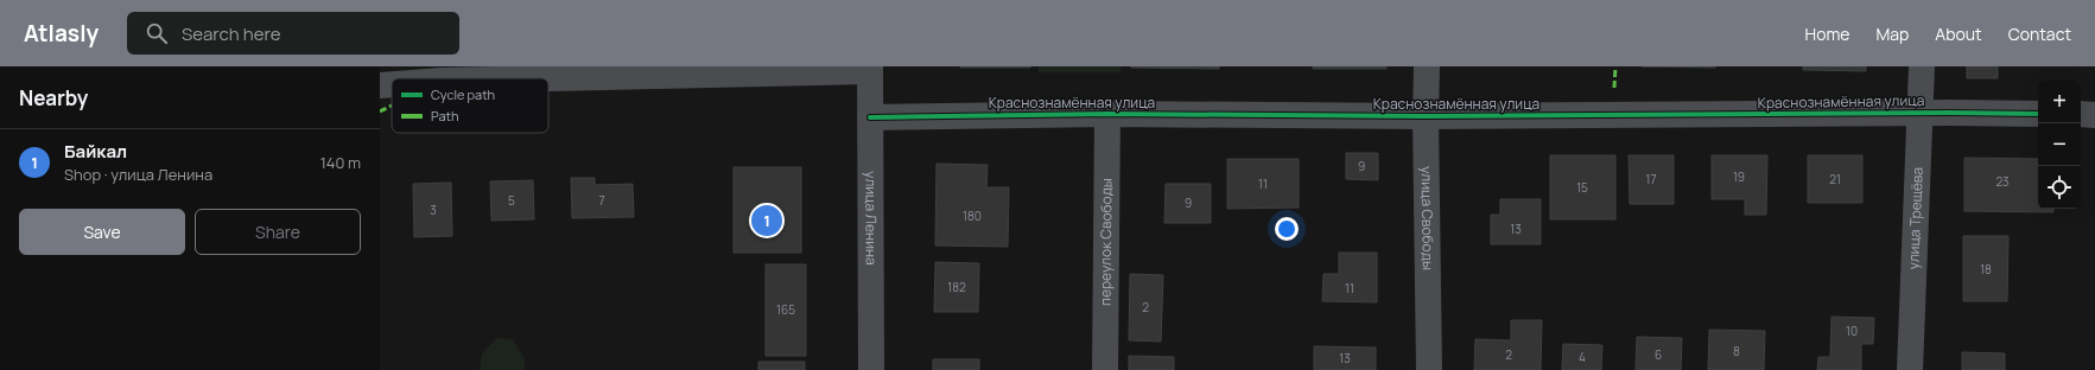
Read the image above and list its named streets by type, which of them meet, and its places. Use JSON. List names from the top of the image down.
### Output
{
  "streets": {
    "street": [
      "Краснознамённая улица",
      "улица Ленина",
      "улица Свободы",
      "улица Трещёва",
      "переулок Свободы"
    ]
  },
  "crossings": [
    ["Краснознамённая улица", "улица Ленина"],
    ["Краснознамённая улица", "улица Свободы"],
    ["Краснознамённая улица", "улица Трещёва"],
    ["Краснознамённая улица", "переулок Свободы"]
  ],
  "house_numbers": [
    "9",
    "19",
    "17",
    "21",
    "23",
    "11",
    "15",
    "5",
    "7",
    "9",
    "3",
    "180",
    "13",
    "18",
    "182",
    "11",
    "2",
    "165",
    "10",
    "8",
    "2",
    "6",
    "4",
    "13"
  ],
  "legend": ["Cycle path", "Path"],
  "page": {
    "header": "Atlasly",
    "search": "Search here",
    "nav": [
      "Home",
      "Map",
      "About",
      "Contact"
    ],
    "heading": "Nearby",
    "map_buttons": ["+", "−"],
    "list": [
      {
        "mark": "1",
        "name": "Байкал",
        "note": "Shop · улица Ленина",
        "value": "140 m"
      }
    ],
    "buttons": ["Save", "Share"],
    "pins": "1"
  }
}
